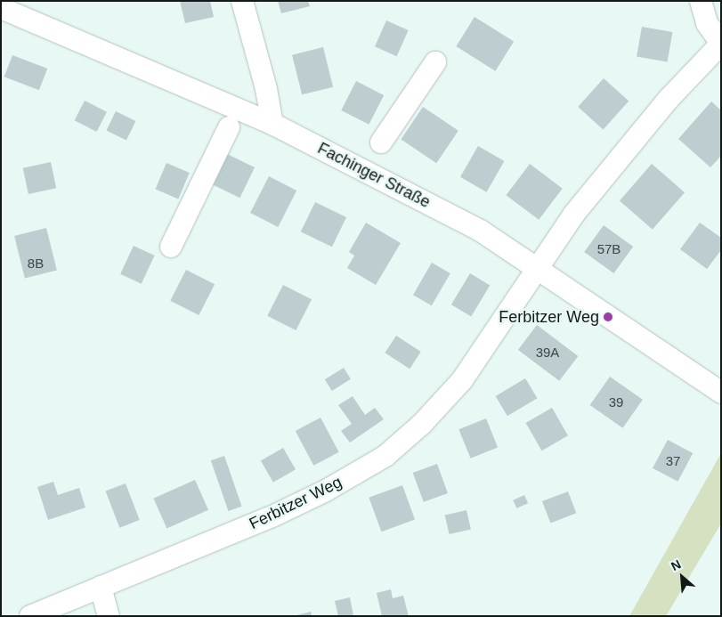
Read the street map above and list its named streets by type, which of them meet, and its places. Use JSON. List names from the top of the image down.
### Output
{
  "streets": {
    "street": ["Fachinger Straße", "Ferbitzer Weg"]
  },
  "crossings": [
    ["Fachinger Straße", "Ferbitzer Weg"]
  ],
  "places": ["Ferbitzer Weg"],
  "house_numbers": [
    "57B",
    "8B",
    "39A",
    "39",
    "37"
  ],
  "north": "top left"
}
